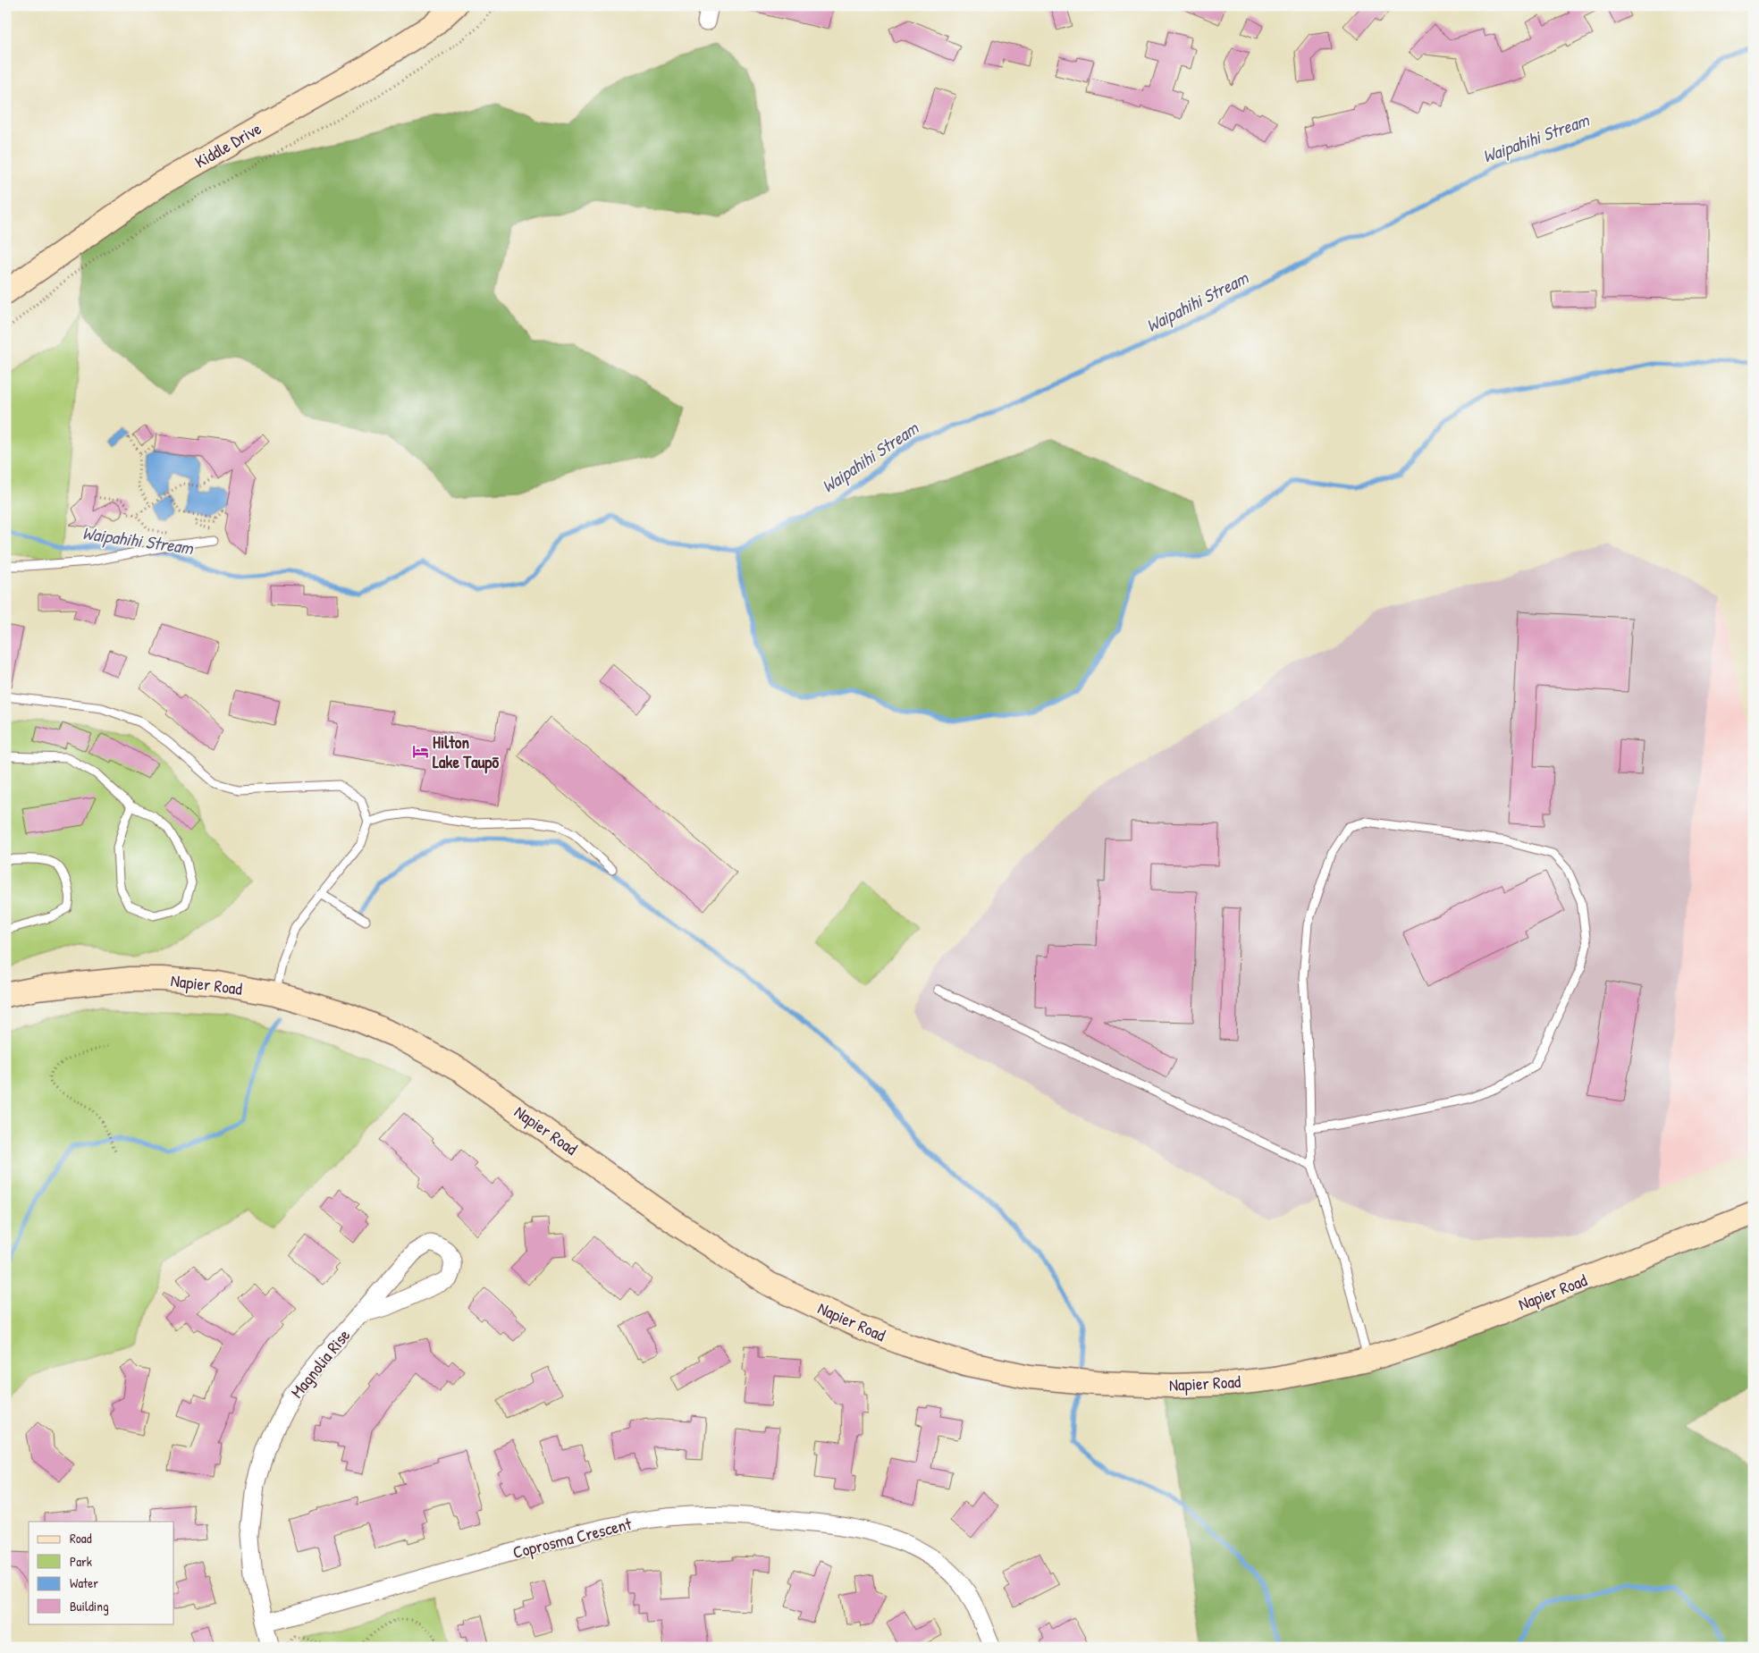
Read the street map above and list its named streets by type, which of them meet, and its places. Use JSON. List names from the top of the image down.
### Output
{
  "streets": {
    "main road": ["Kiddle Drive", "Napier Road"],
    "street": ["Magnolia Rise", "Coprosma Crescent"]
  },
  "crossings": [
    ["Magnolia Rise", "Coprosma Crescent"]
  ],
  "water": ["Waipahihi Stream"],
  "places": {
    "hotel": ["Hilton Lake Taupō"]
  },
  "legend": [
    "Road",
    "Park",
    "Water",
    "Building"
  ]
}
